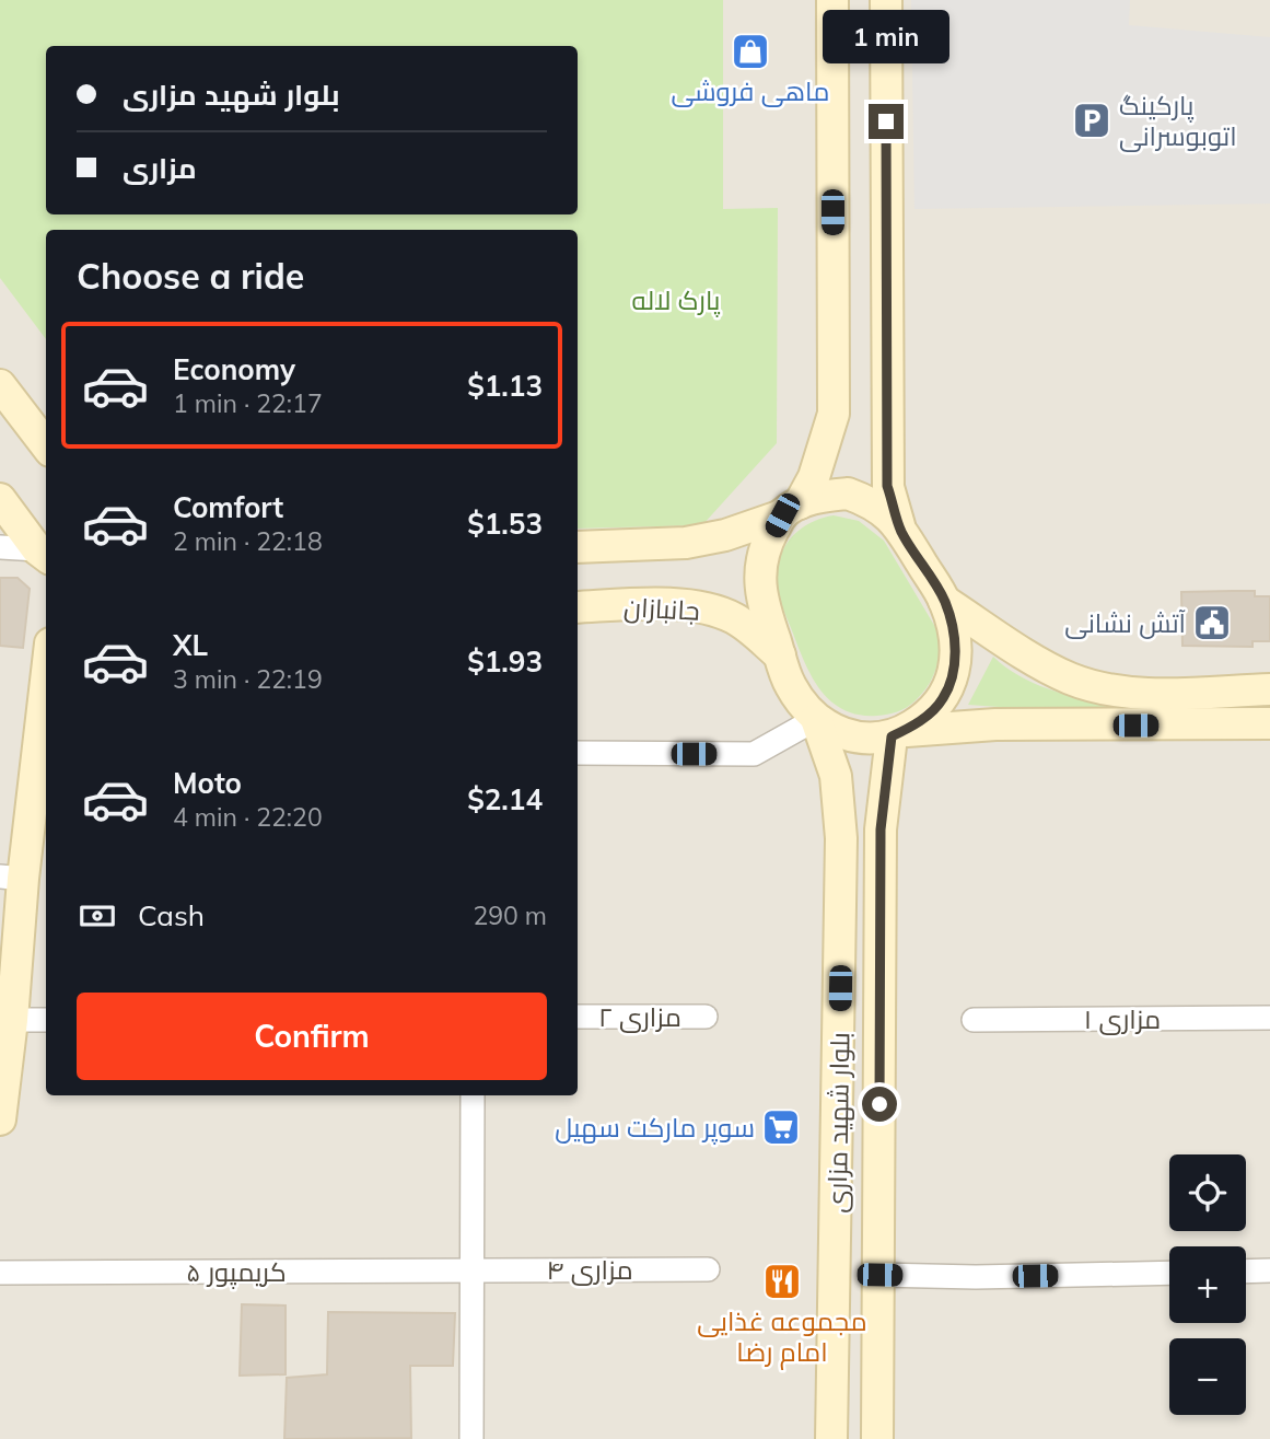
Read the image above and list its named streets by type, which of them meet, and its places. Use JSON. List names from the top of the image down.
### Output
{
  "streets": {
    "main road": ["جانبازان", "بلوار شهید مزاری"],
    "street": [
      "مزاری ۲",
      "مزاری ۱",
      "مزاری ۴",
      "کریمپور ۵"
    ]
  },
  "crossings": [
    ["جانبازان", "بلوار شهید مزاری"],
    ["مزاری ۴", "کریمپور ۵"]
  ],
  "parks": ["پارک لاله"],
  "places": {
    "shop": ["ماهی فروشی"],
    "parking": ["پارکینگ اتوبوسرانی"],
    "public building": ["آتش نشانی"],
    "supermarket": ["سوپر مارکت سهیل"],
    "restaurant": ["مجموعه غذایی امام رضا"]
  },
  "page": {
    "bubble": "1 min",
    "banner": ["بلوار شهید مزاری", "مزاری"],
    "heading": "Choose a ride",
    "list": [
      {
        "name": "Economy",
        "note": "1 min · 22:17",
        "value": "$1.13"
      },
      {
        "name": "Comfort",
        "note": "2 min · 22:18",
        "value": "$1.53"
      },
      {
        "name": "XL",
        "note": "3 min · 22:19",
        "value": "$1.93"
      },
      {
        "name": "Moto",
        "note": "4 min · 22:20",
        "value": "$2.14"
      }
    ],
    "pay": ["Cash", "290 m"],
    "buttons": "Confirm",
    "map_buttons": ["+", "−"]
  }
}
